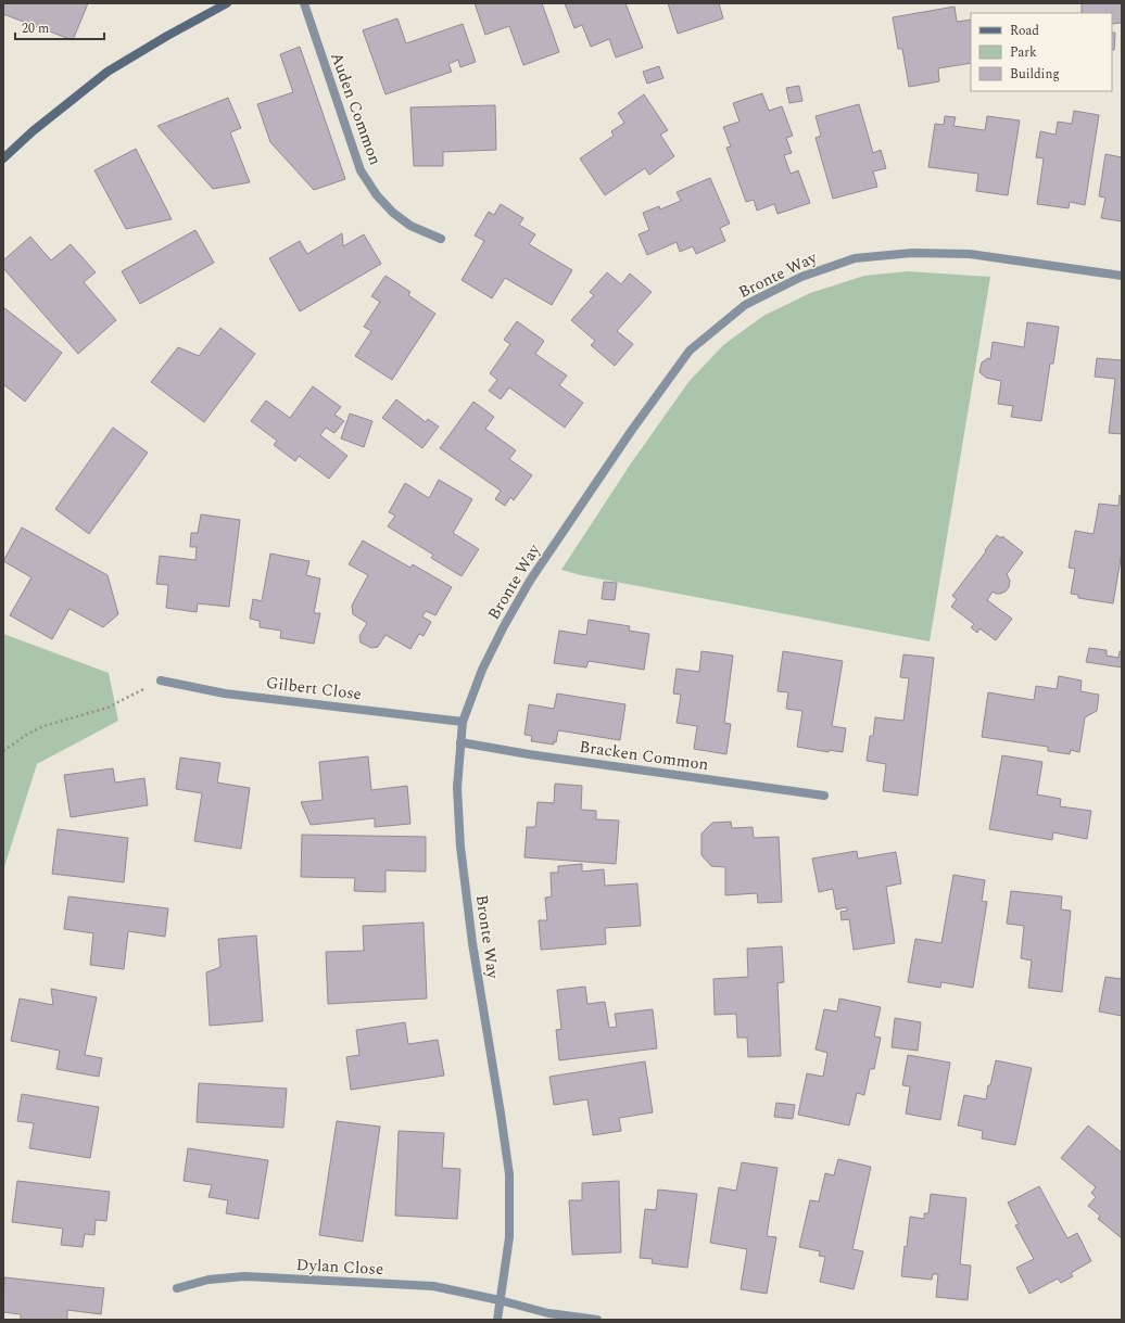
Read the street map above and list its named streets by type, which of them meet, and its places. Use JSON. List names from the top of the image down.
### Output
{
  "streets": {
    "street": [
      "Auden Common",
      "Bronte Way",
      "Gilbert Close",
      "Bracken Common",
      "Dylan Close"
    ]
  },
  "crossings": [
    ["Bronte Way", "Gilbert Close"],
    ["Bronte Way", "Bracken Common"],
    ["Bronte Way", "Dylan Close"]
  ],
  "legend": ["Road", "Park", "Building"],
  "scale_bar": "20 m"
}
